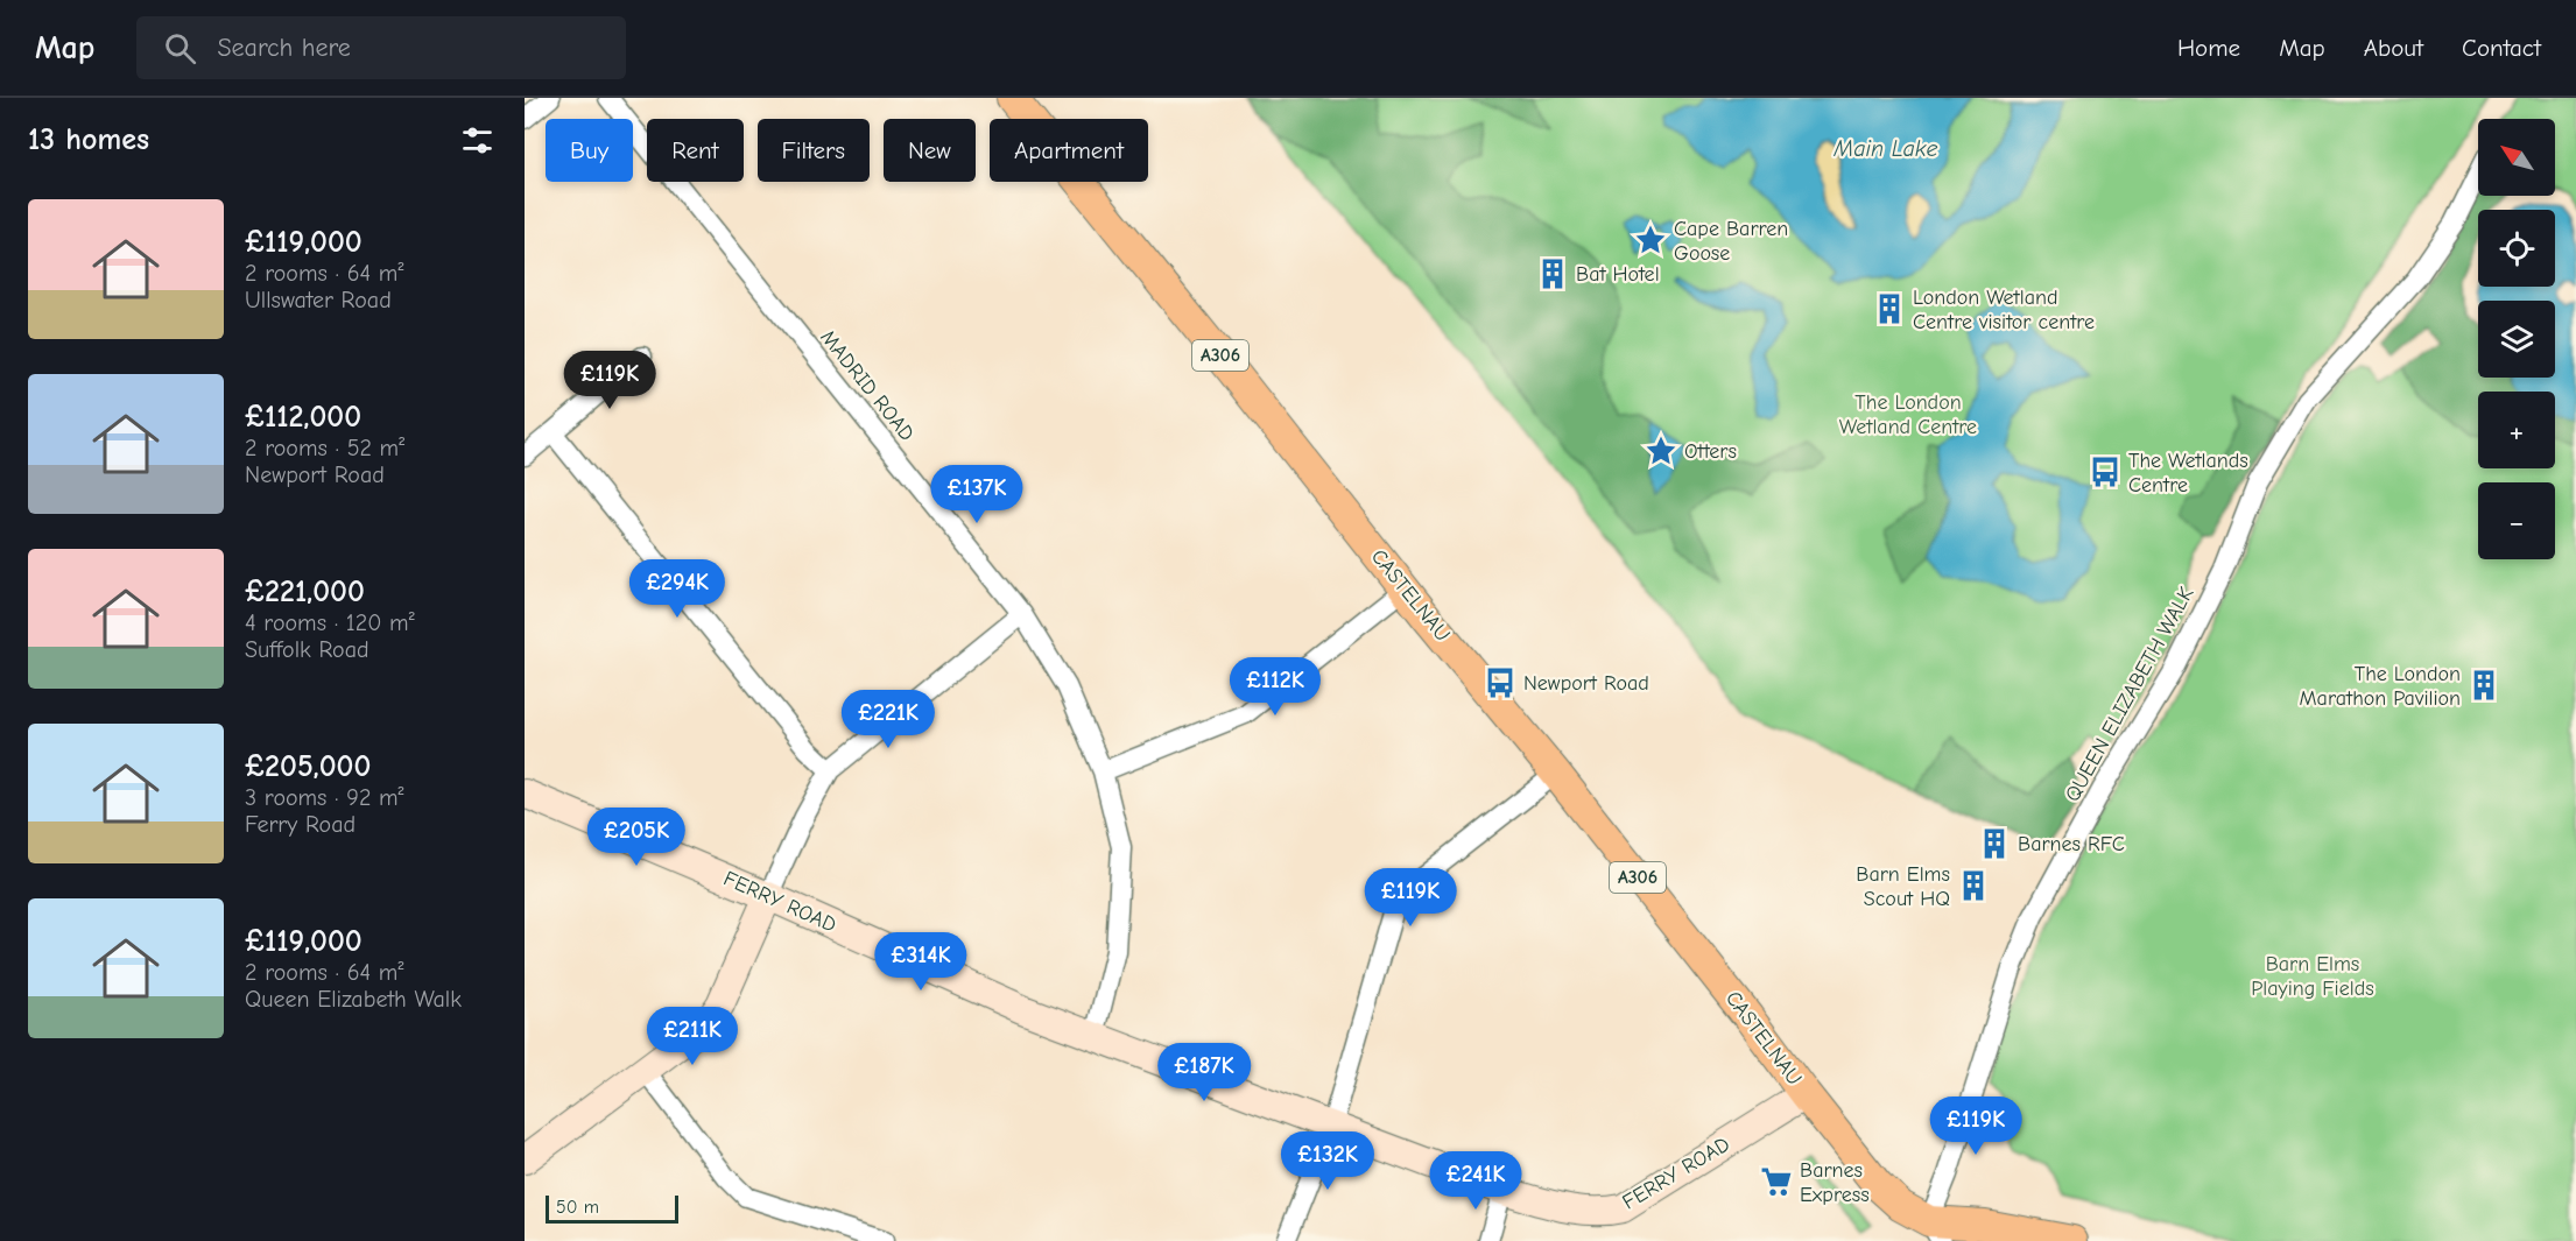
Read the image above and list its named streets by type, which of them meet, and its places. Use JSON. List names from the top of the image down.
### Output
{
  "streets": {
    "main road": ["A306", "CASTELNAU"],
    "street": ["MADRID ROAD", "QUEEN ELIZABETH WALK", "FERRY ROAD"]
  },
  "crossings": [
    ["A306", "CASTELNAU"],
    ["A306", "QUEEN ELIZABETH WALK"],
    ["A306", "FERRY ROAD"],
    ["MADRID ROAD", "FERRY ROAD"],
    ["CASTELNAU", "FERRY ROAD"]
  ],
  "water": ["Main Lake"],
  "parks": ["The London Wetland Centre", "Barn Elms Playing Fields"],
  "places": {
    "place": ["Cape Barren Goose", "Otters"],
    "building": [
      "Bat Hotel",
      "London Wetland Centre visitor centre",
      "The London Marathon Pavilion",
      "Barnes RFC",
      "Barn Elms Scout HQ"
    ],
    "bus stop": ["The Wetlands Centre", "Newport Road"],
    "supermarket": ["Barnes Express"]
  },
  "scale_bar": "50 m",
  "north": "top left",
  "page": {
    "header": "Map",
    "search": "Search here",
    "nav": [
      "Home",
      "Map",
      "About",
      "Contact"
    ],
    "heading": "13 homes",
    "map_buttons": ["+", "−"],
    "chip": [
      "Buy",
      "Rent",
      "Filters",
      "New",
      "Apartment"
    ],
    "list": [
      {
        "name": "£119,000",
        "note": "2 rooms · 64 m² · Ullswater Road"
      },
      {
        "name": "£112,000",
        "note": "2 rooms · 52 m² · Newport Road"
      },
      {
        "name": "£221,000",
        "note": "4 rooms · 120 m² · Suffolk Road"
      },
      {
        "name": "£205,000",
        "note": "3 rooms · 92 m² · Ferry Road"
      },
      {
        "name": "£119,000",
        "note": "2 rooms · 64 m² · Queen Elizabeth Walk"
      }
    ],
    "price": [
      "£119K",
      "£137K",
      "£294K",
      "£112K",
      "£221K",
      "£205K",
      "£119K",
      "£314K",
      "£211K",
      "£187K",
      "£119K",
      "£132K",
      "£241K"
    ],
    "scale": "50 m"
  }
}
